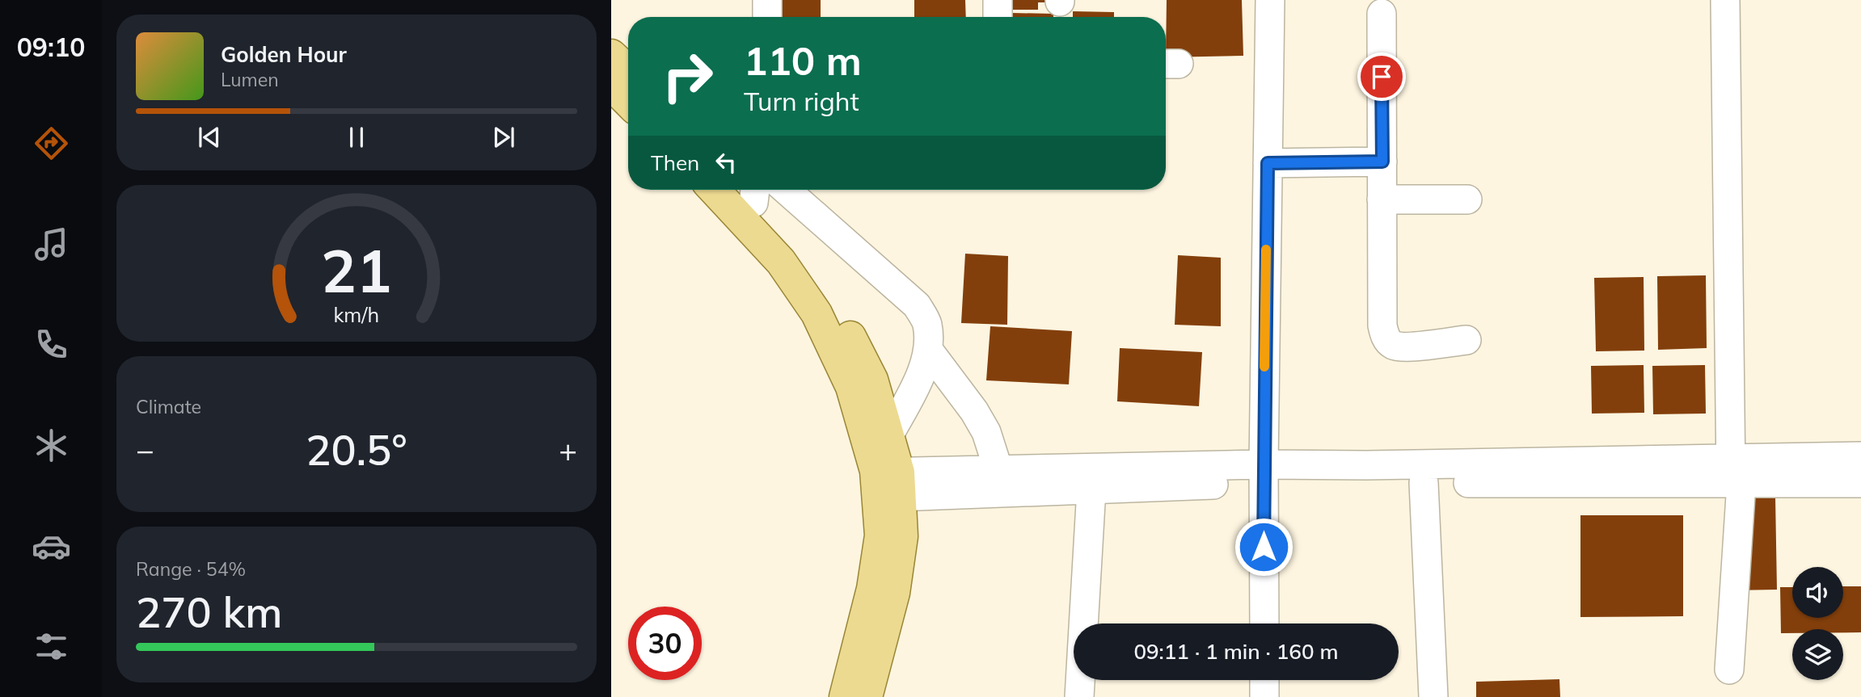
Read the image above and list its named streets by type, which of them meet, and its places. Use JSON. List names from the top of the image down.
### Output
{
  "page": {
    "tabs": "09:10",
    "turn": ["110 m", "Turn right"],
    "song": ["Golden Hour", "Lumen"],
    "then": "Then",
    "tile": [
      "Climate",
      ["Range · 54%", "270 km"]
    ],
    "heat": ["−", "20.5°", "+"],
    "limit": "30",
    "trip": "09:11 · 1 min · 160 m",
    "gauge": ["21", "km/h"]
  }
}
